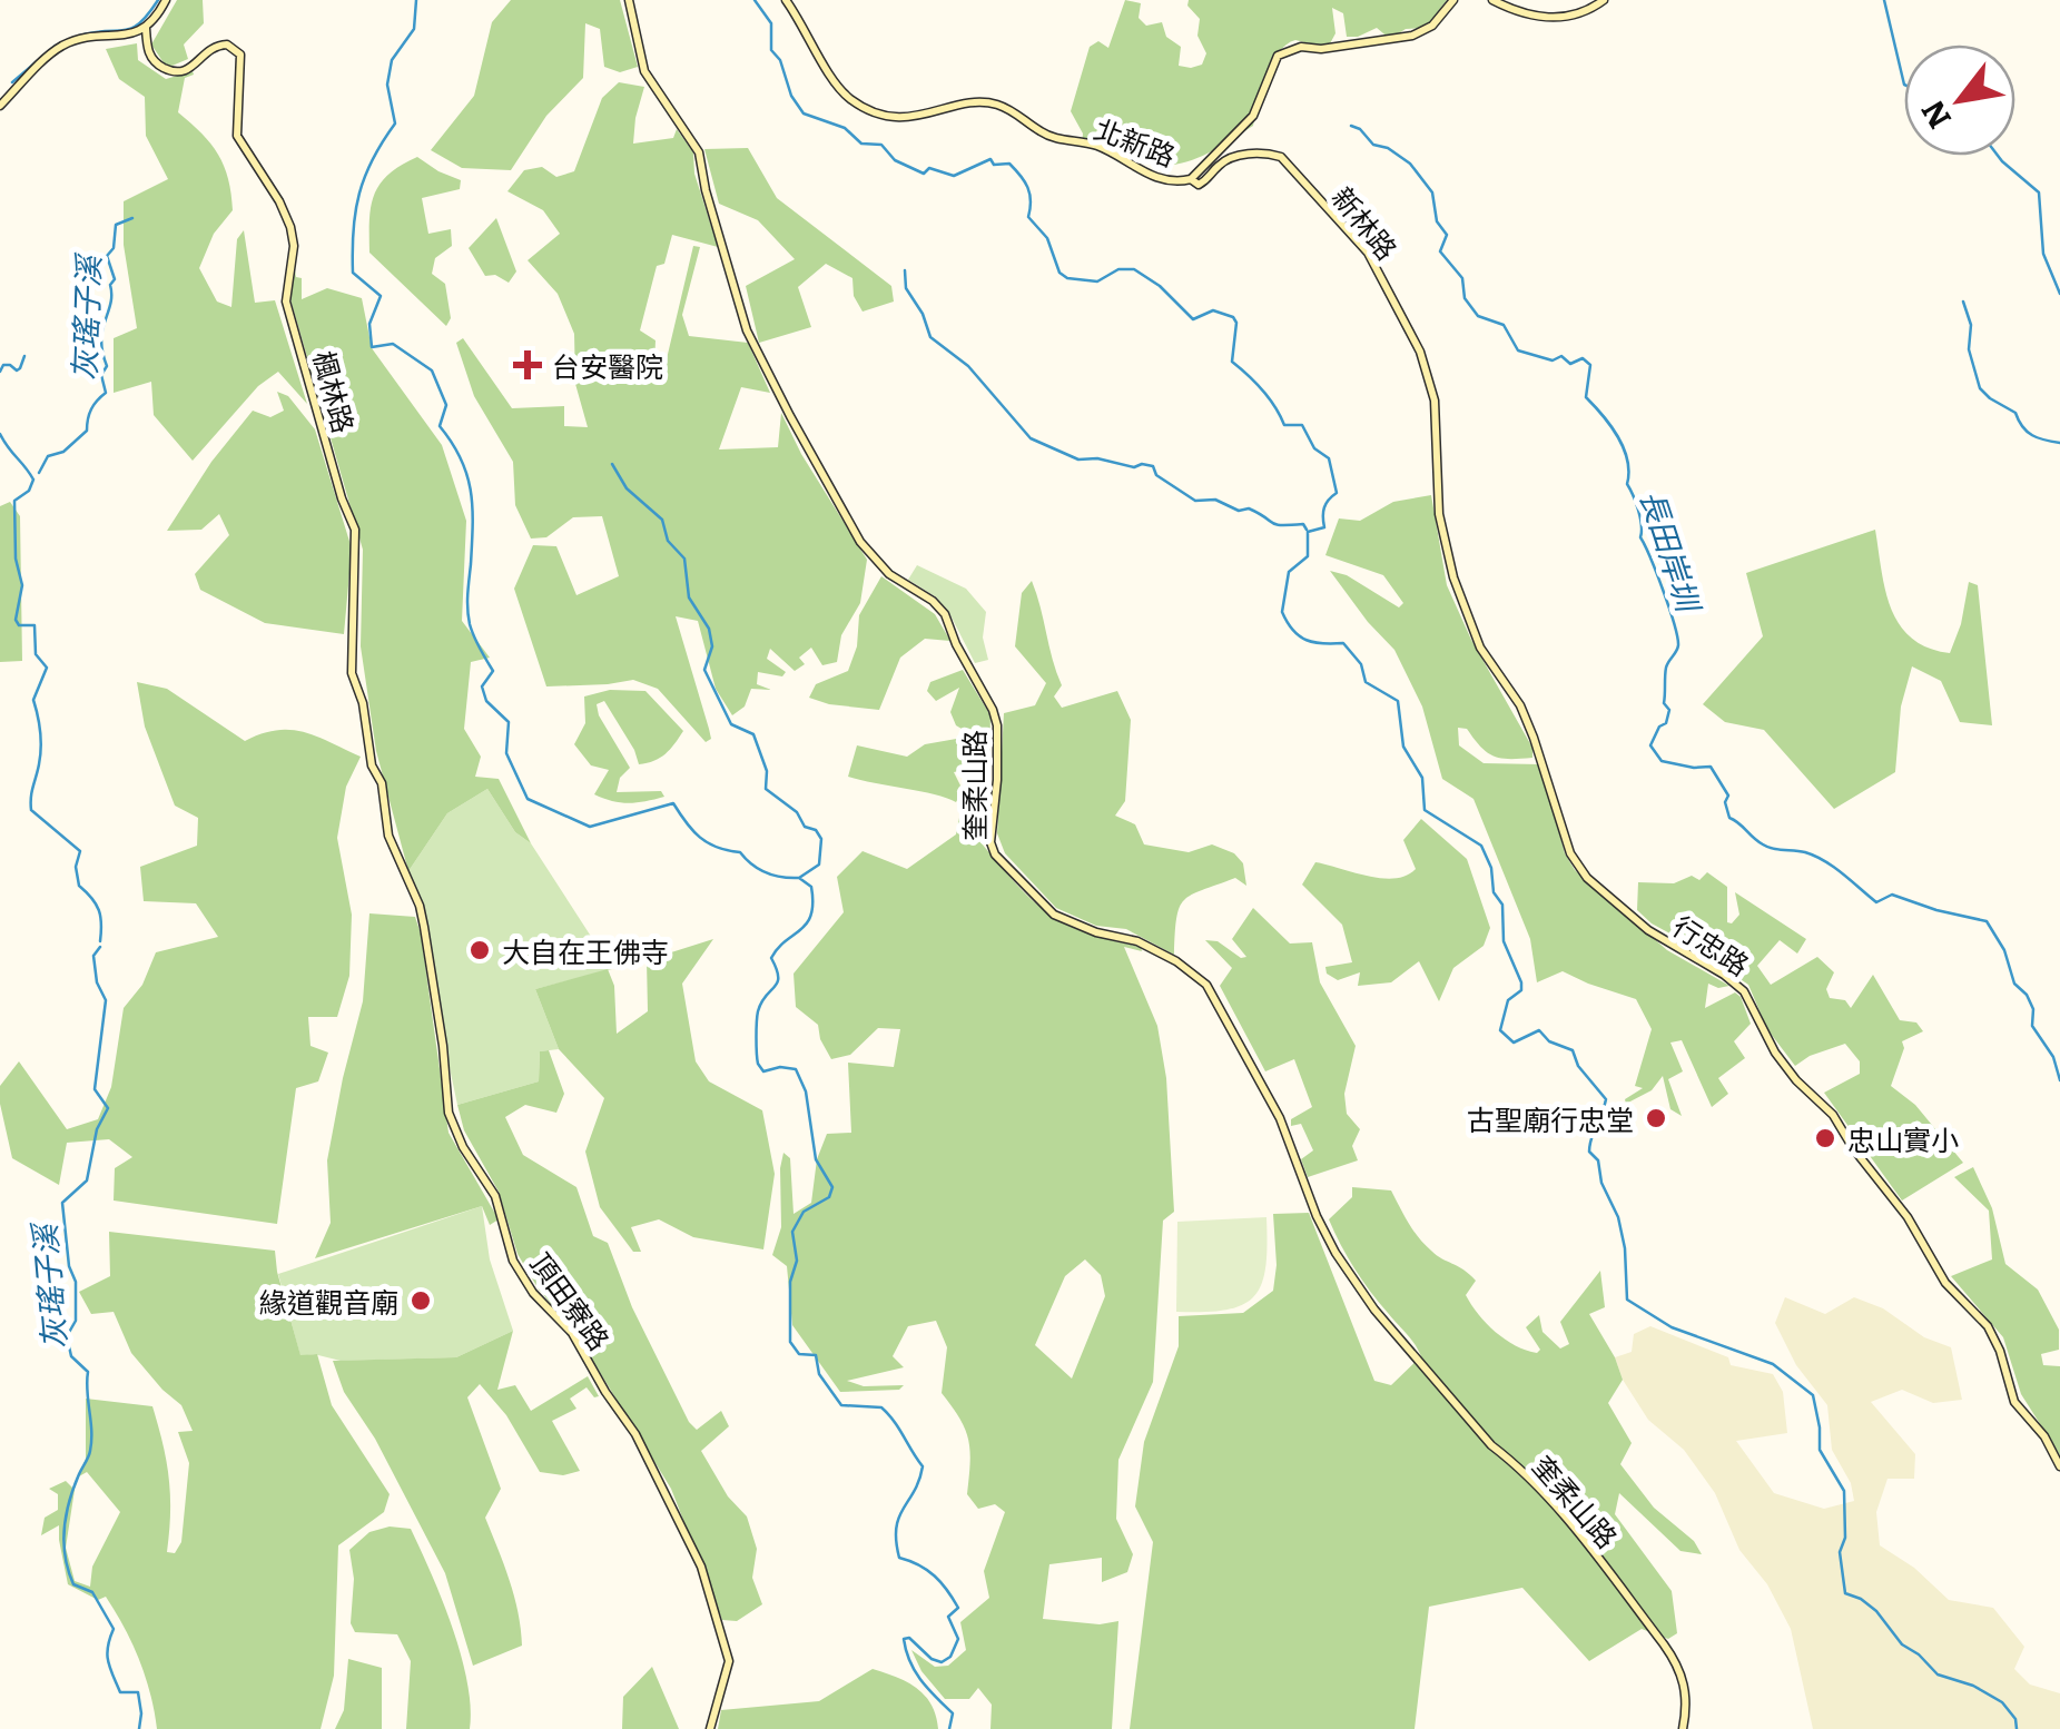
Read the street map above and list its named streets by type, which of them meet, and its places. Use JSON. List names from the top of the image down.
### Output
{
  "streets": {
    "street": [
      "北新路",
      "新林路",
      "楓林路",
      "奎柔山路",
      "行忠路",
      "頂田寮路"
    ]
  },
  "crossings": [
    ["北新路", "新林路"],
    ["新林路", "行忠路"],
    ["楓林路", "頂田寮路"]
  ],
  "water": ["灰瑤子溪", "長田岸圳"],
  "places": {
    "health": ["台安醫院"],
    "other": [
      "大自在王佛寺",
      "古聖廟行忠堂",
      "忠山實小",
      "緣道觀音廟"
    ]
  },
  "north": "bottom left"
}
